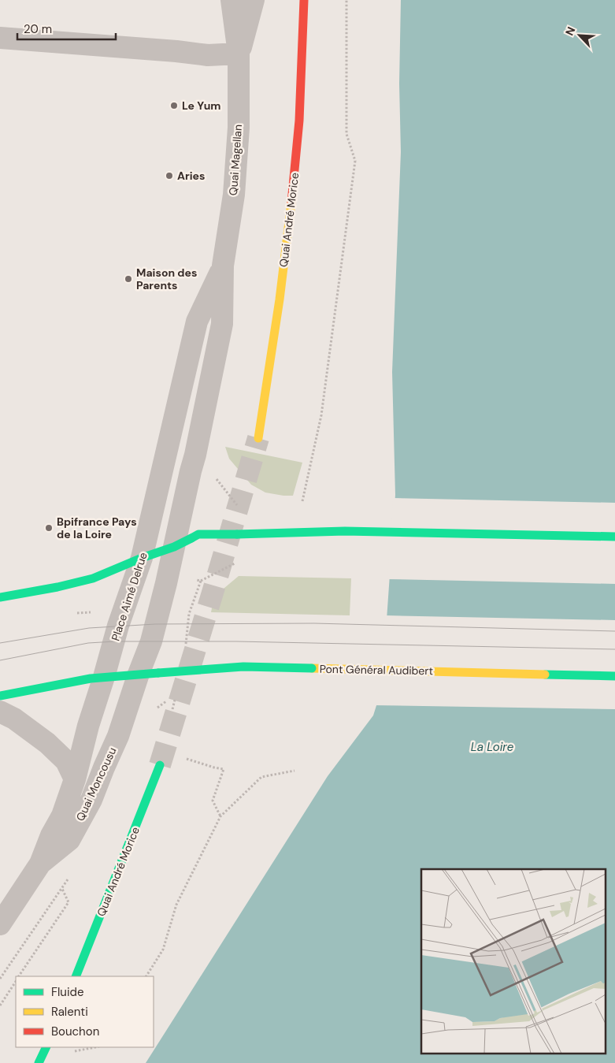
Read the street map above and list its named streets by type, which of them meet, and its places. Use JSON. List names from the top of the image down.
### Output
{
  "streets": {
    "main road": ["Quai André Morice", "Pont Général Audibert"],
    "street": ["Quai Magellan", "Place Aimé Delrue", "Quai Moncousu"]
  },
  "crossings": [
    ["Quai Magellan", "Place Aimé Delrue"],
    ["Quai Magellan", "Pont Général Audibert"],
    ["Quai Magellan", "Quai Moncousu"],
    ["Place Aimé Delrue", "Pont Général Audibert"],
    ["Place Aimé Delrue", "Quai Moncousu"],
    ["Pont Général Audibert", "Quai Moncousu"]
  ],
  "water": ["La Loire"],
  "places": [
    "Le Yum",
    "Aries",
    "Maison des Parents",
    "Bpifrance Pays de la Loire"
  ],
  "legend": ["Fluide", "Ralenti", "Bouchon"],
  "scale_bar": "20 m",
  "north": "top left"
}
